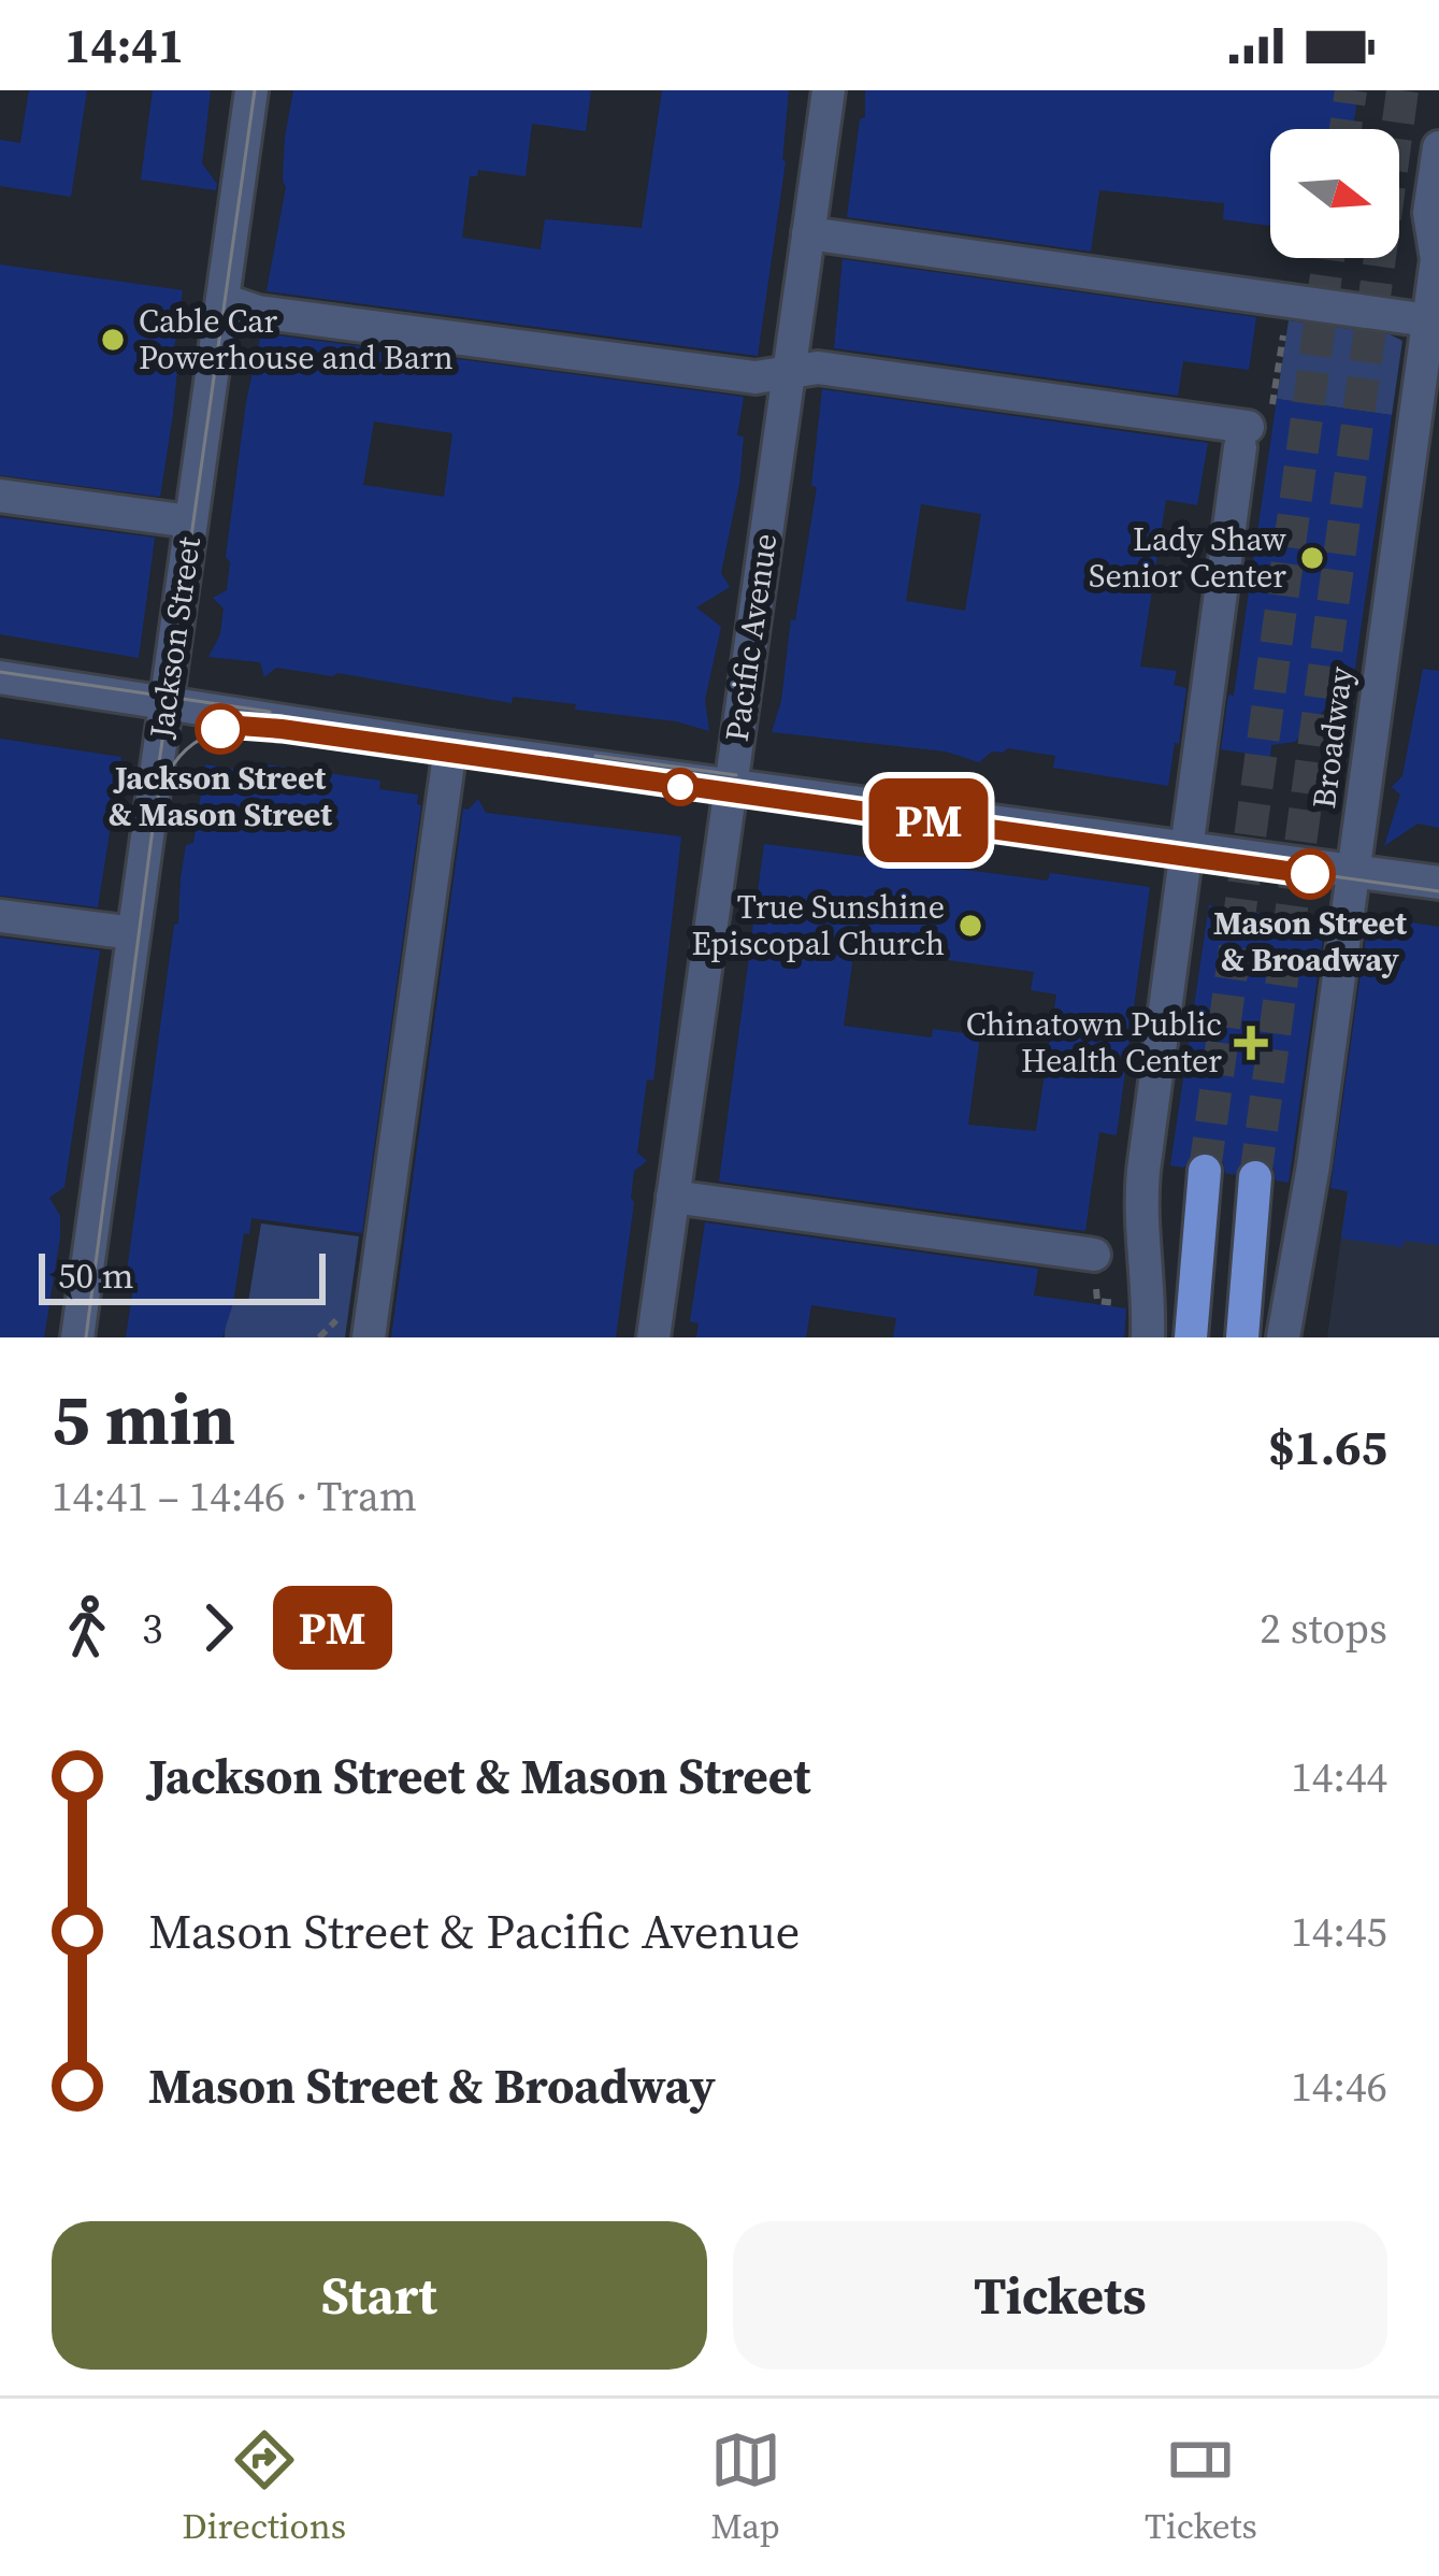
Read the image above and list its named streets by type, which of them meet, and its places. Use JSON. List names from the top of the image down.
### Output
{
  "streets": {
    "street": ["Jackson Street", "Pacific Avenue", "Broadway"]
  },
  "places": {
    "other": [
      "Cable Car Powerhouse and Barn",
      "Lady Shaw Senior Center",
      "Jackson Street & Mason Street",
      "Mason Street & Broadway",
      "True Sunshine Episcopal Church"
    ],
    "health": ["Chinatown Public Health Center"]
  },
  "lines": ["tram line PM"],
  "scale_bar": "50 m",
  "north": "right",
  "page": {
    "status": "14:41",
    "on_map": "PM",
    "scale": "50 m",
    "heading": ["5 min", "14:41 – 14:46 · Tram", "$1.65"],
    "legs": ["3", "PM", "2 stops"],
    "list": [
      {
        "name": "Jackson Street & Mason Street",
        "value": "14:44"
      },
      {
        "name": "Mason Street & Pacific Avenue",
        "value": "14:45"
      },
      {
        "name": "Mason Street & Broadway",
        "value": "14:46"
      }
    ],
    "buttons": ["Start", "Tickets"],
    "tabs": ["Directions", "Map", "Tickets"]
  }
}
